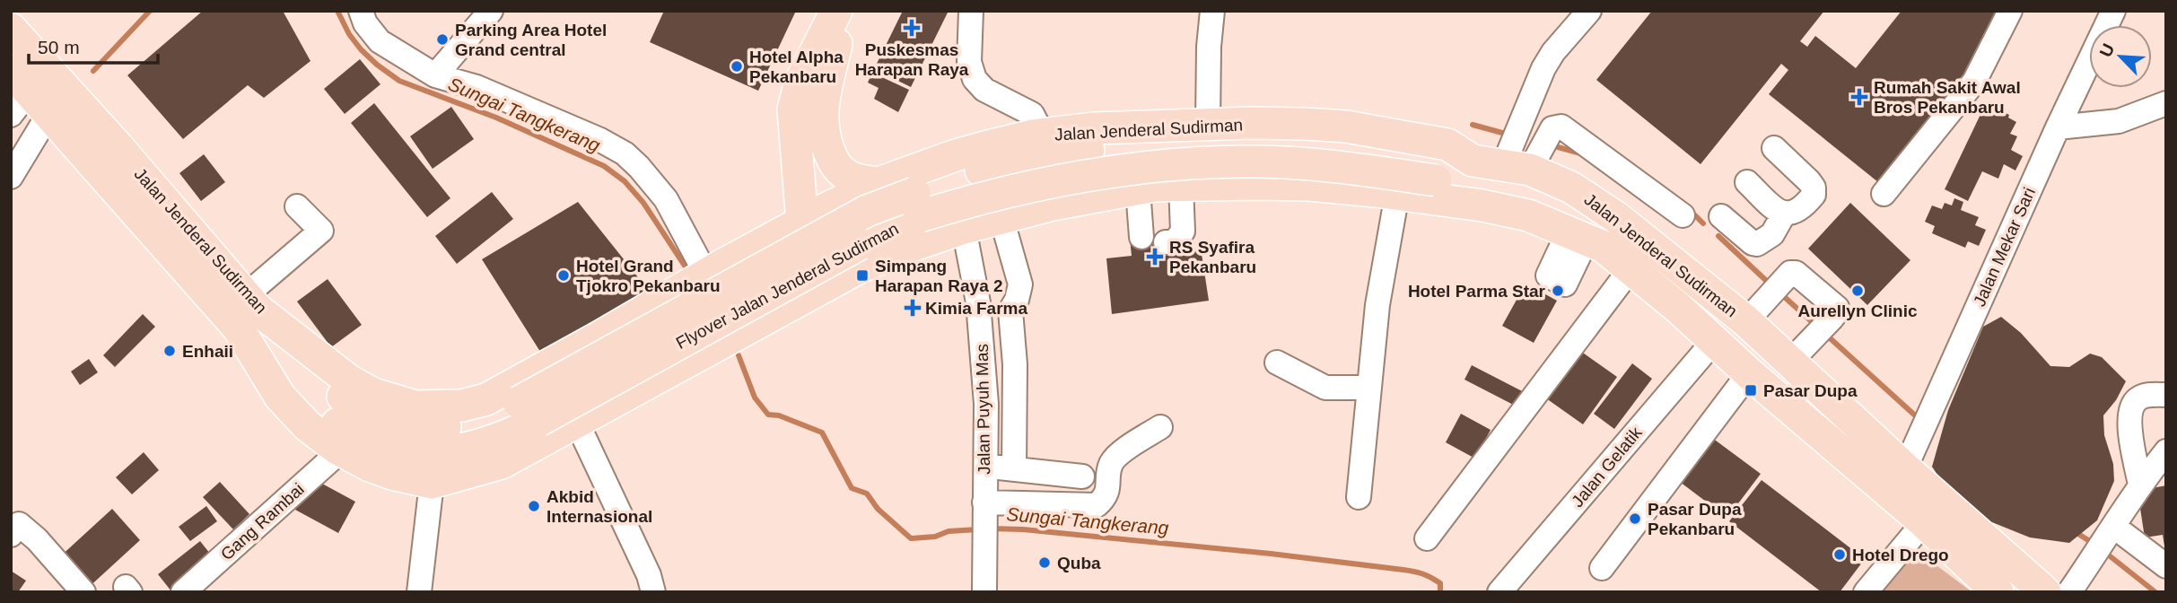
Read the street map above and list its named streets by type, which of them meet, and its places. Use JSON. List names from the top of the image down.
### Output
{
  "streets": {
    "main road": ["Jalan Jenderal Sudirman", "Flyover Jalan Jenderal Sudirman"],
    "street": [
      "Jalan Mekar Sari",
      "Jalan Puyuh Mas",
      "Jalan Gelatik",
      "Gang Rambai"
    ]
  },
  "crossings": [
    ["Jalan Jenderal Sudirman", "Jalan Mekar Sari"],
    ["Jalan Jenderal Sudirman", "Flyover Jalan Jenderal Sudirman"],
    ["Jalan Jenderal Sudirman", "Jalan Puyuh Mas"],
    ["Jalan Jenderal Sudirman", "Jalan Gelatik"],
    ["Jalan Jenderal Sudirman", "Gang Rambai"]
  ],
  "water": ["Sungai Tangkerang"],
  "places": {
    "health": [
      "Puskesmas Harapan Raya",
      "Rumah Sakit Awal Bros Pekanbaru",
      "RS Syafira Pekanbaru",
      "Kimia Farma"
    ],
    "other": [
      "Parking Area Hotel Grand central",
      "Hotel Alpha Pekanbaru",
      "Hotel Grand Tjokro Pekanbaru",
      "Hotel Parma Star",
      "Aurellyn Clinic",
      "Enhaii",
      "Akbid Internasional",
      "Pasar Dupa Pekanbaru",
      "Hotel Drego",
      "Quba"
    ],
    "transit": ["Simpang Harapan Raya 2", "Pasar Dupa"]
  },
  "scale_bar": "50 m",
  "north": "top left"
}
